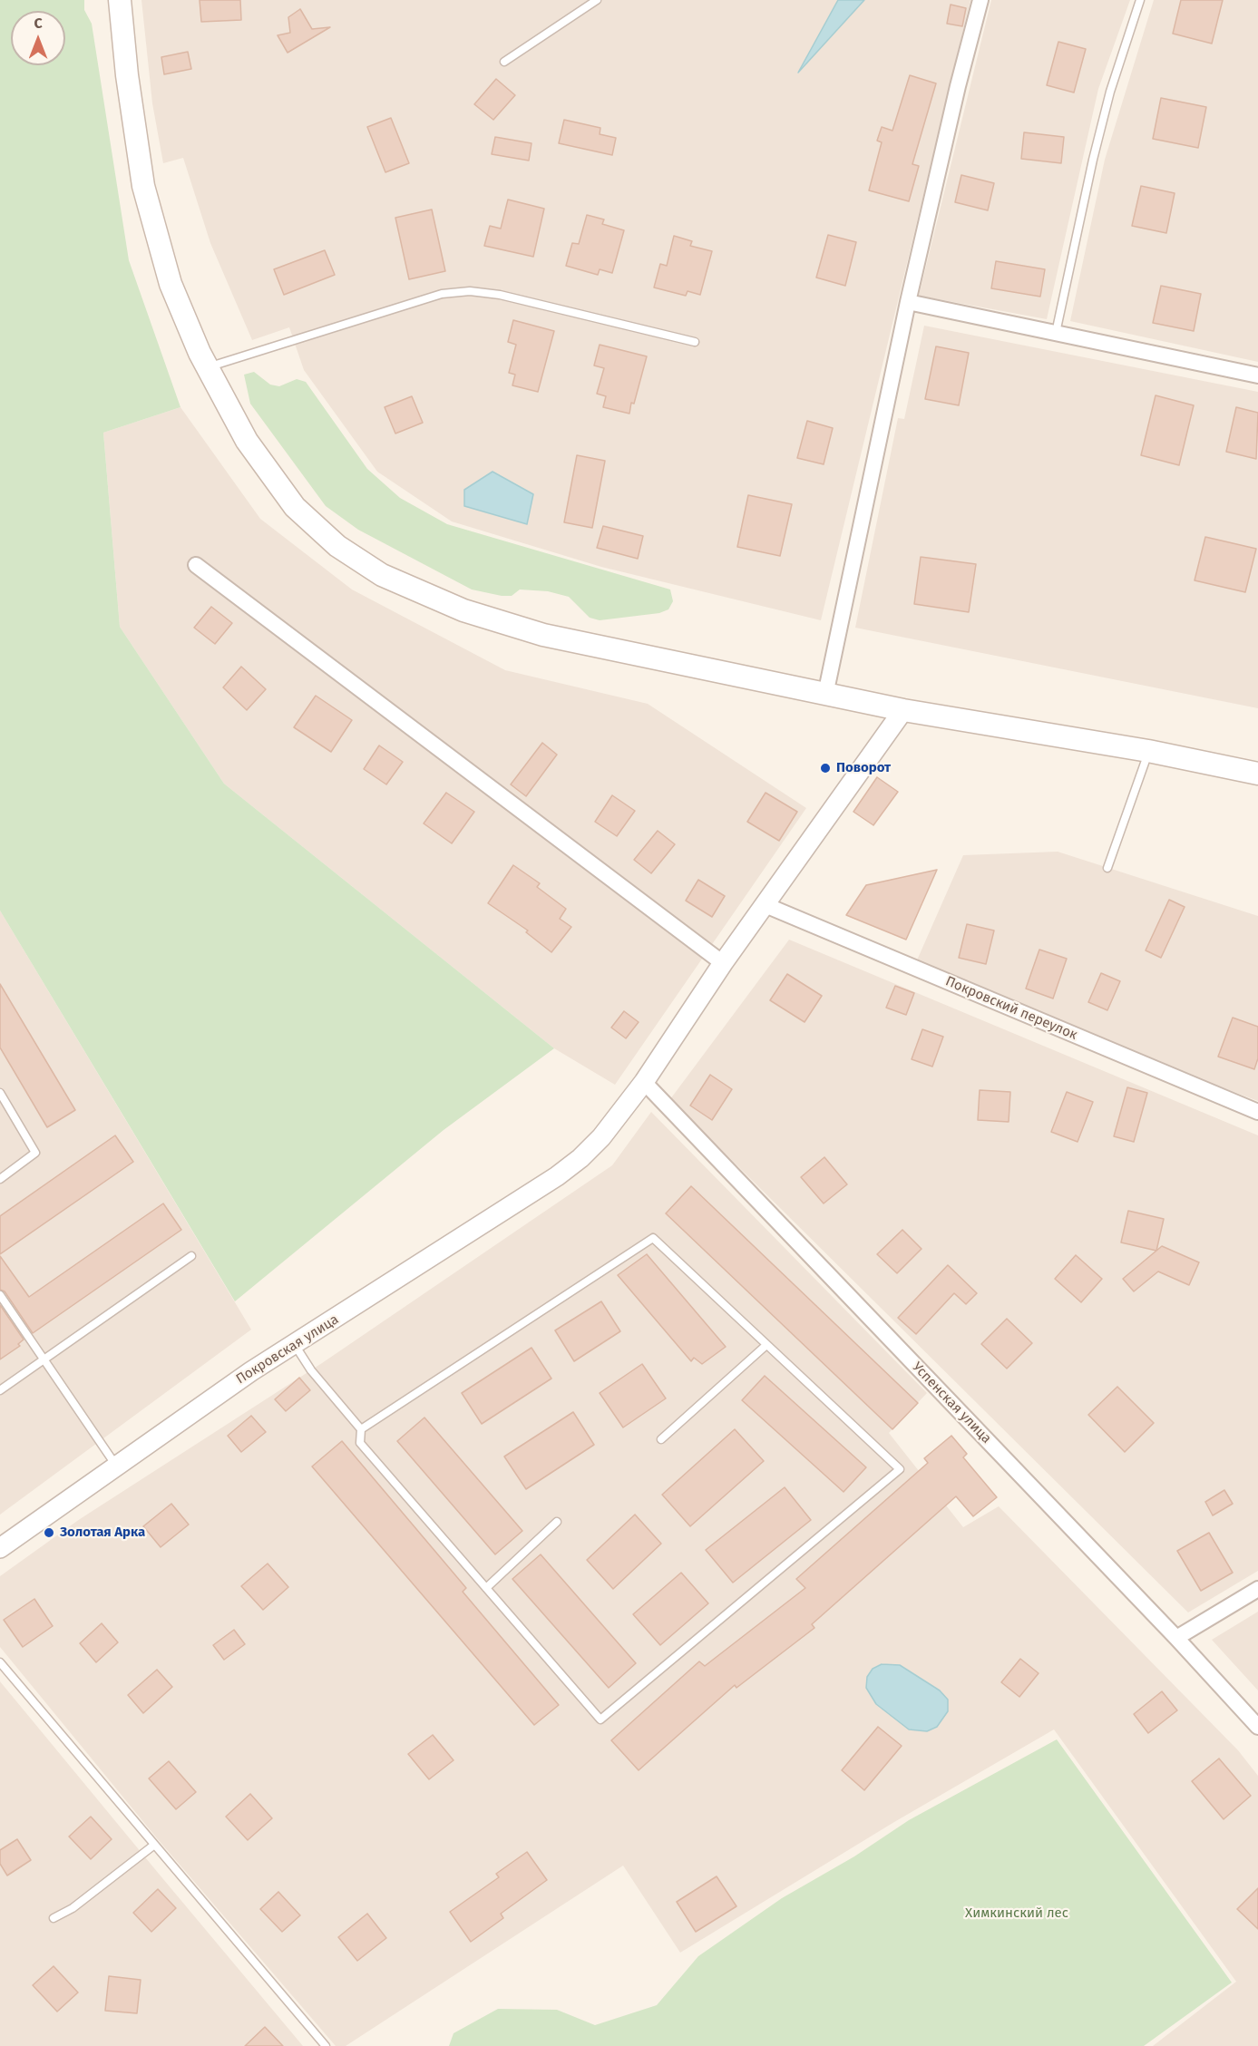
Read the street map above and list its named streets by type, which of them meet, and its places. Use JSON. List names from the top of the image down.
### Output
{
  "streets": {
    "street": ["Покровский переулок", "Покровская улица", "Успенская улица"]
  },
  "crossings": [
    ["Покровский переулок", "Покровская улица"],
    ["Покровская улица", "Успенская улица"]
  ],
  "parks": ["Химкинский лес"],
  "places": ["Поворот", "Золотая Арка"],
  "north": "top"
}
